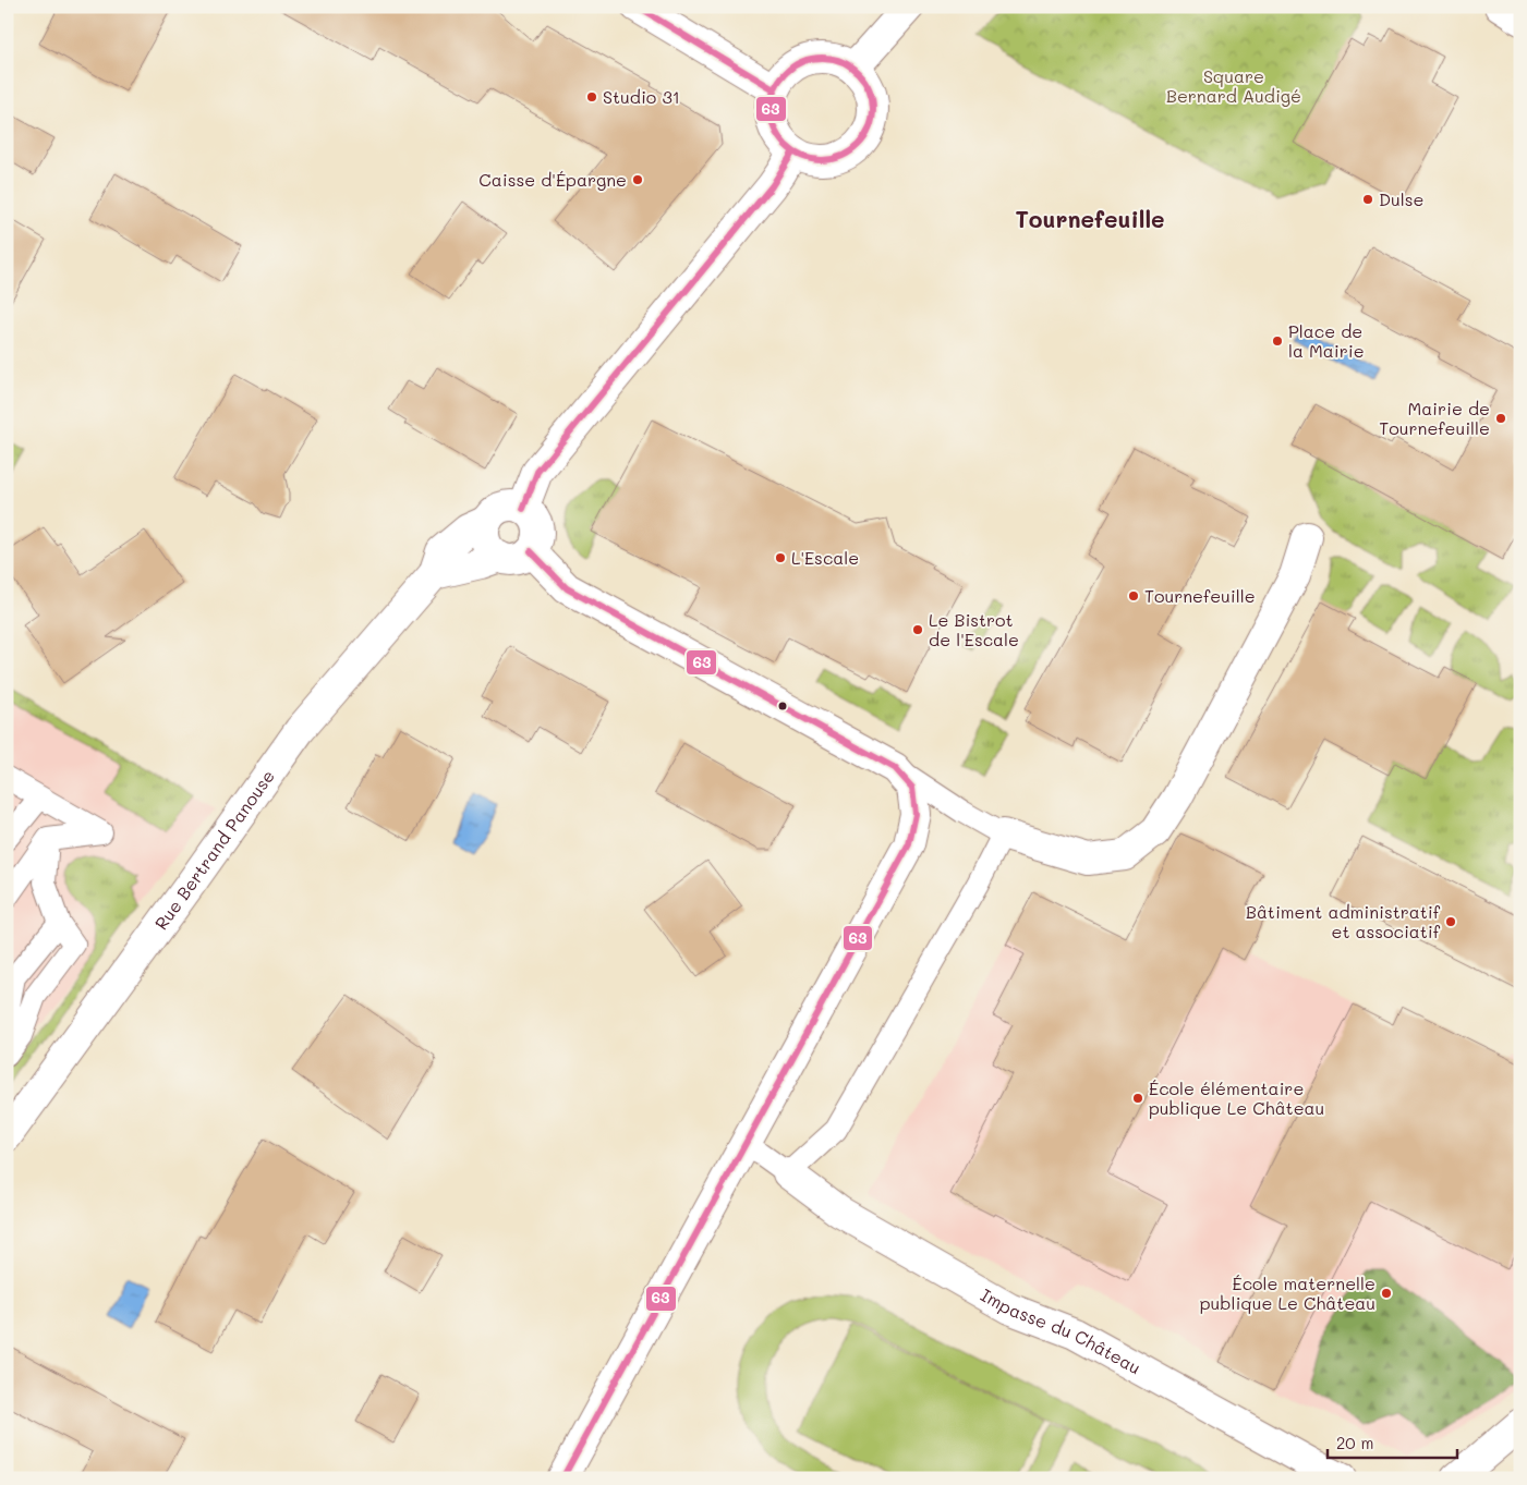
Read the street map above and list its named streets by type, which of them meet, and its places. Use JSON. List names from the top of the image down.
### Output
{
  "streets": {
    "street": ["Rue Bertrand Panouse", "Impasse du Château"]
  },
  "districts": ["Tournefeuille"],
  "parks": ["Square Bernard Audigé"],
  "places": [
    "Studio 31",
    "Caisse d'Épargne",
    "Dulse",
    "Place de la Mairie",
    "Mairie de Tournefeuille",
    "L'Escale",
    "Tournefeuille",
    "Le Bistrot de l'Escale",
    "Bâtiment administratif et associatif",
    "École élémentaire publique Le Château",
    "École maternelle publique Le Château"
  ],
  "lines": ["transit line 63"],
  "scale_bar": "20 m"
}
